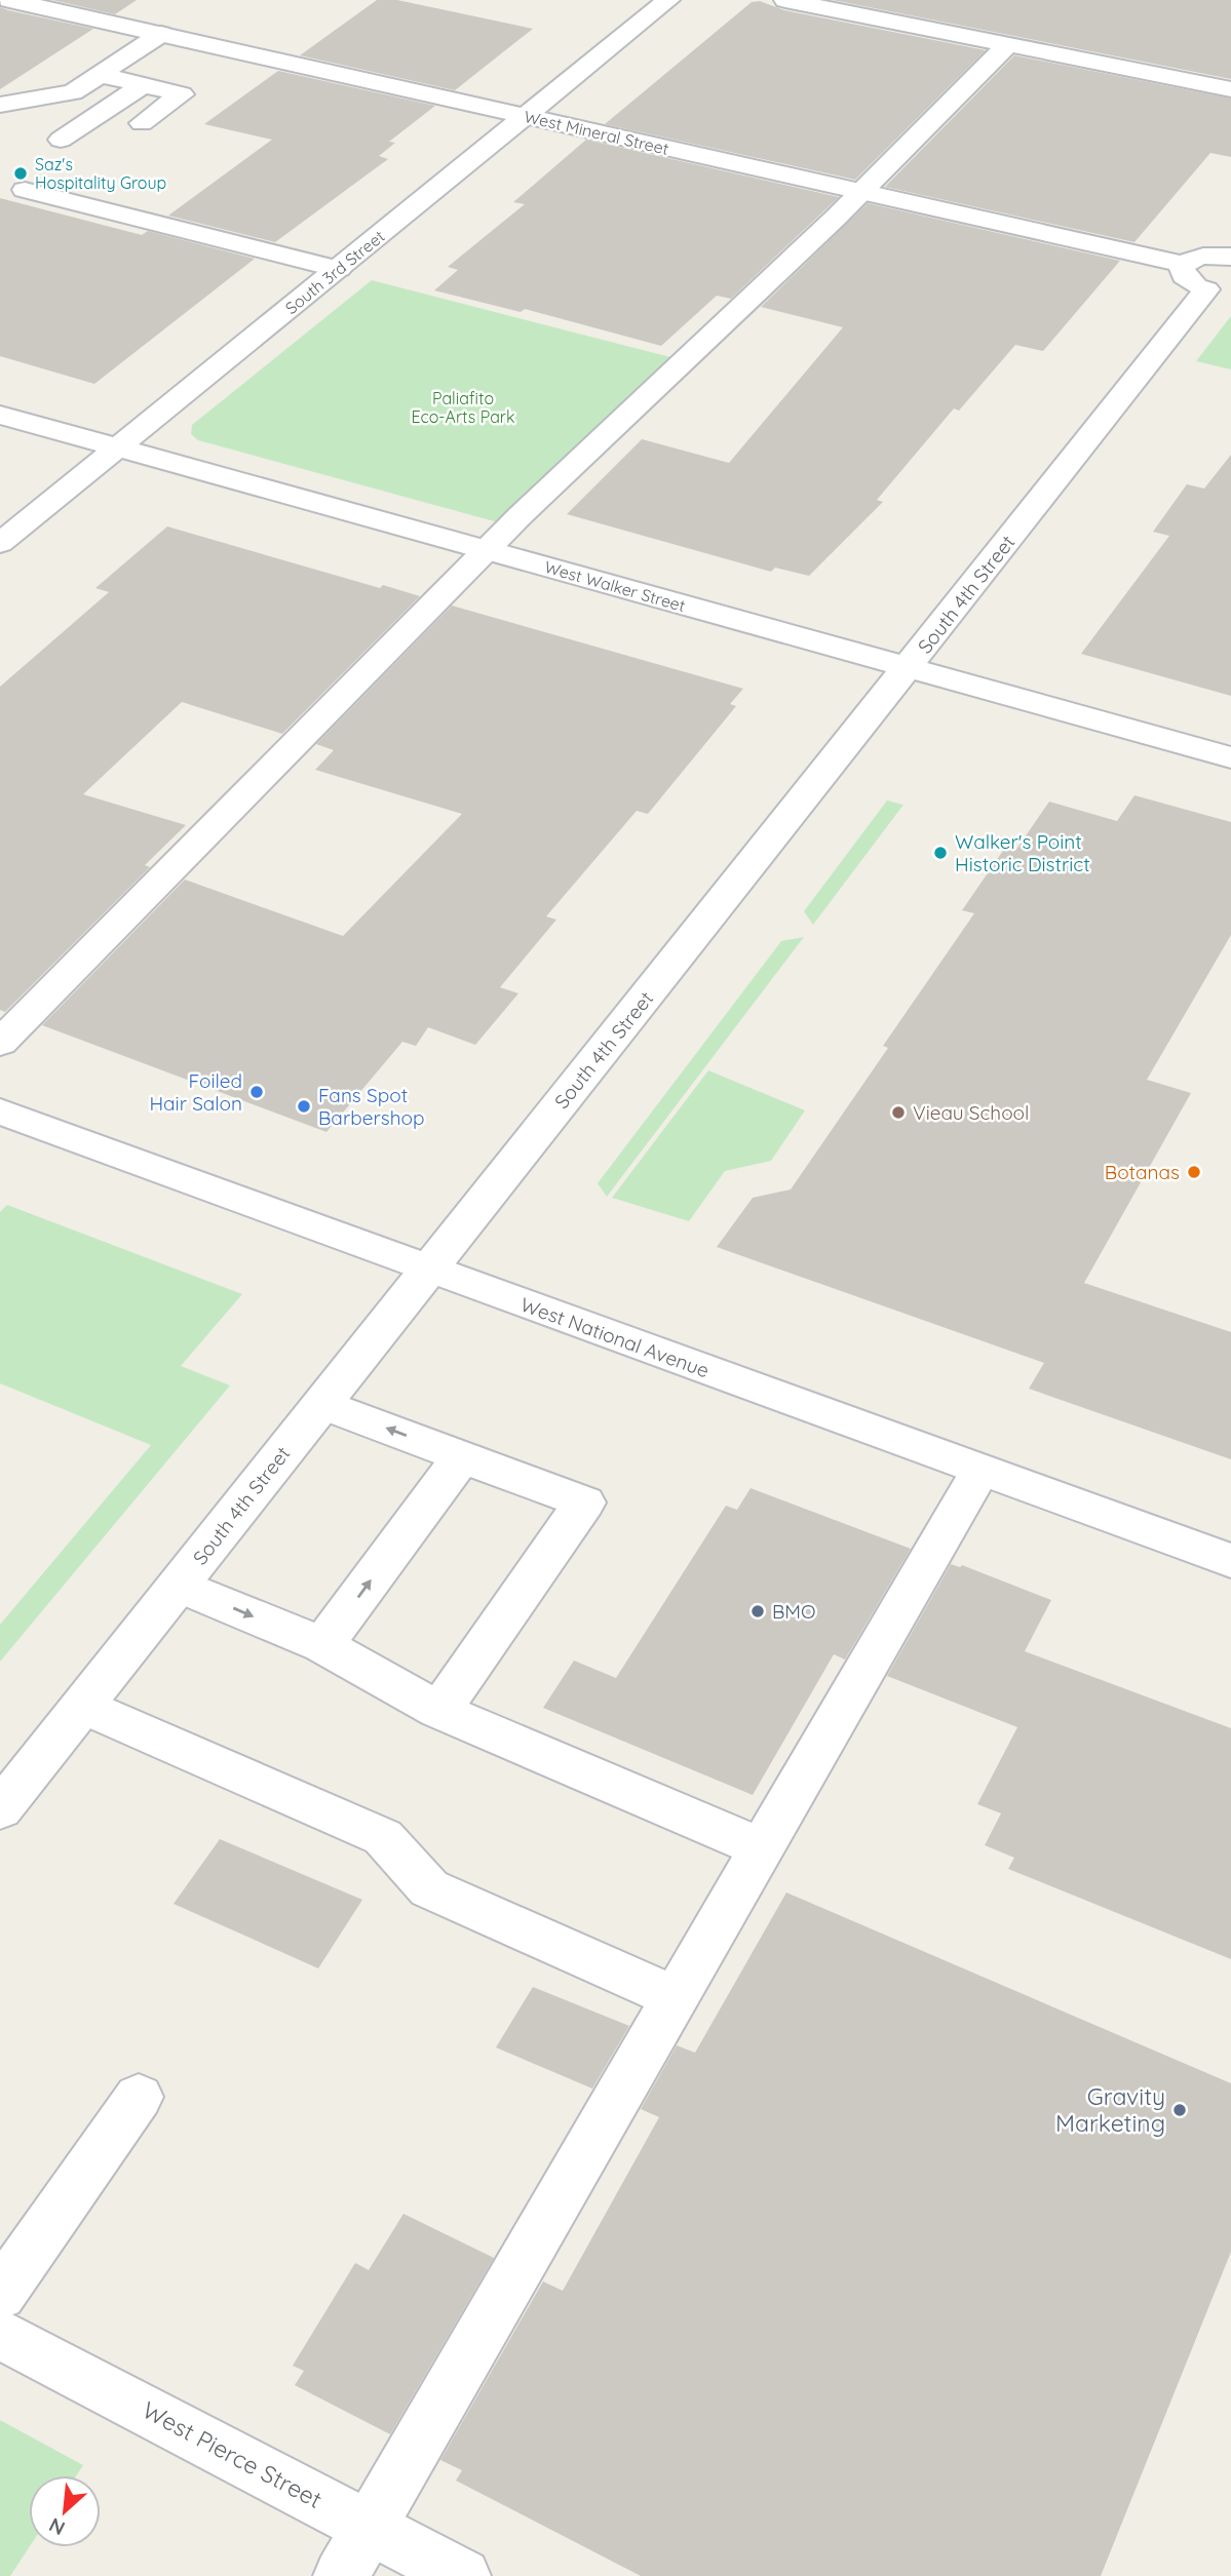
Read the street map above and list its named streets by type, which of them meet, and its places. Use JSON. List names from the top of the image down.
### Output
{
  "streets": {
    "street": [
      "West Mineral Street",
      "South 3rd Street",
      "West Walker Street",
      "South 4th Street",
      "West National Avenue",
      "West Pierce Street"
    ]
  },
  "crossings": [
    ["West Mineral Street", "South 3rd Street"],
    ["West Mineral Street", "South 4th Street"],
    ["South 3rd Street", "West Walker Street"],
    ["West Walker Street", "South 4th Street"],
    ["South 4th Street", "West National Avenue"]
  ],
  "parks": ["Paliafito Eco-Arts Park"],
  "places": [
    "Saz's Hospitality Group",
    "Walker's Point Historic District",
    "Foiled Hair Salon",
    "Fans Spot Barbershop",
    "Vieau School",
    "Botanas",
    "BMO",
    "Gravity Marketing"
  ],
  "north": "bottom left"
}
